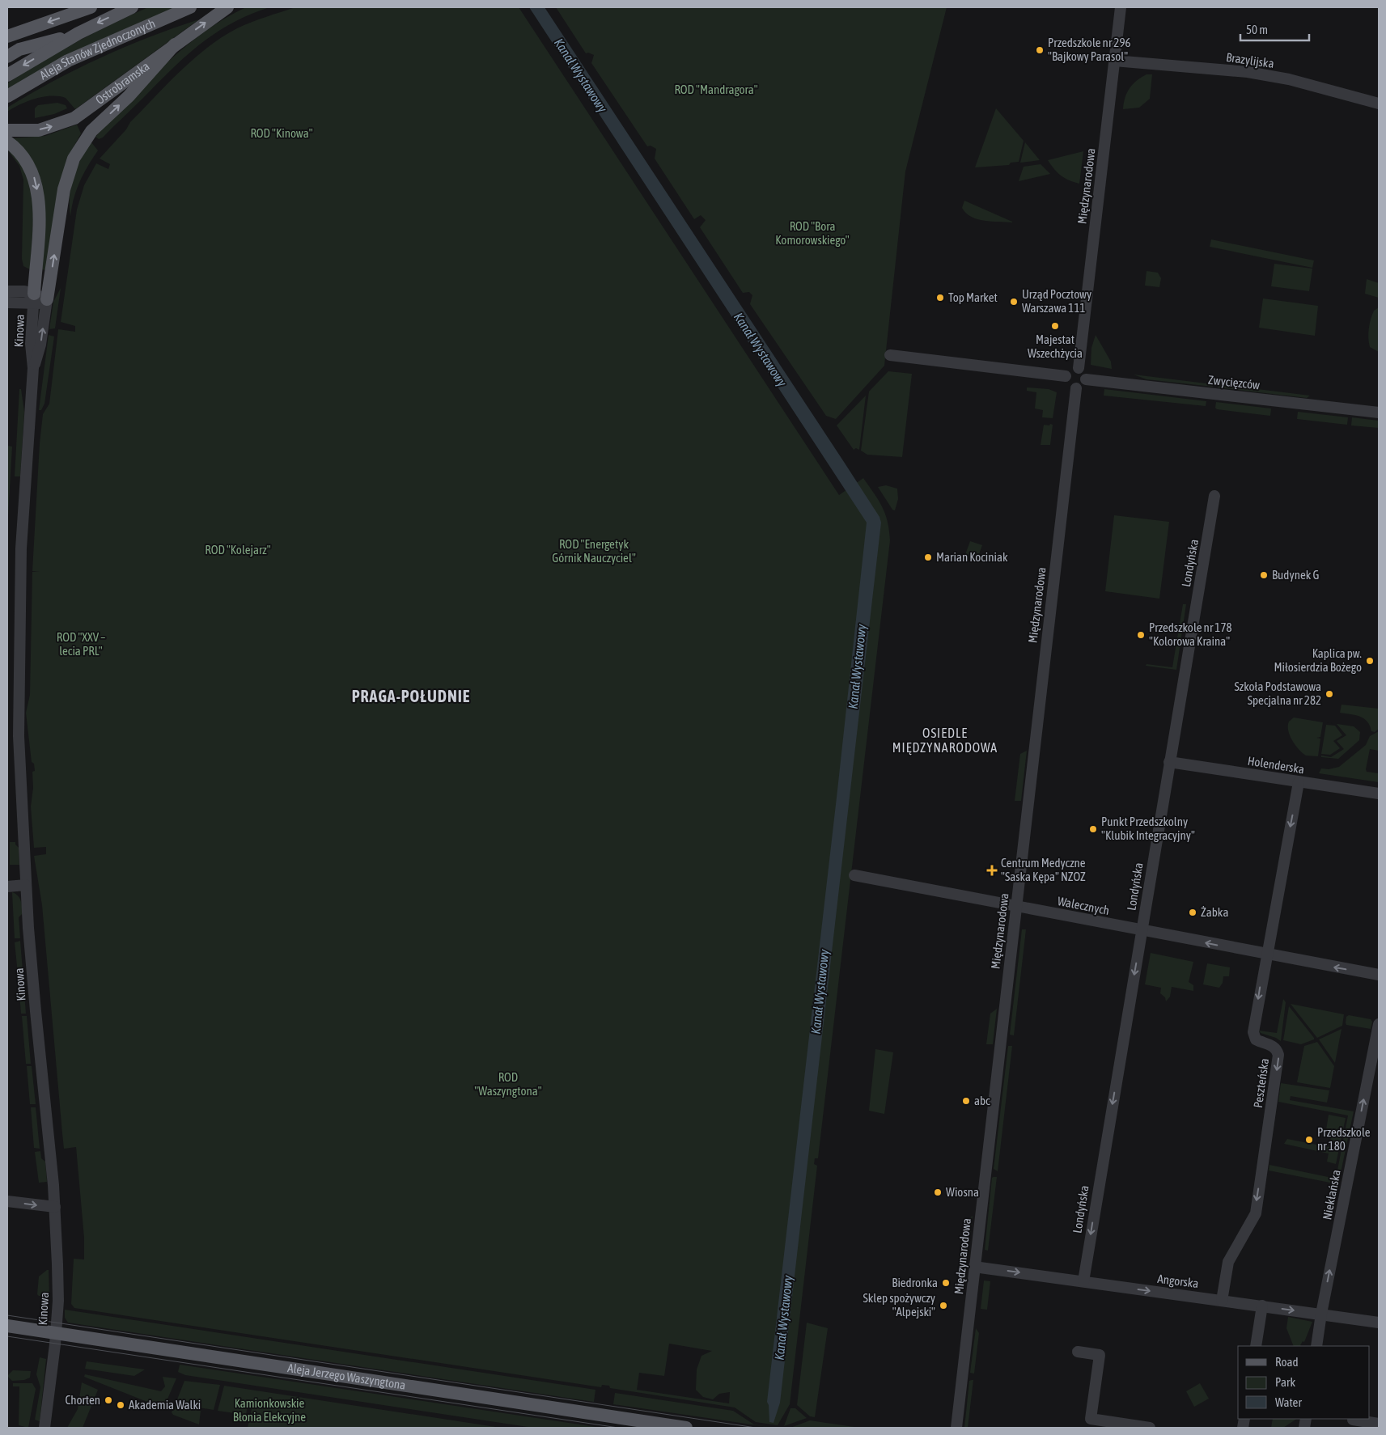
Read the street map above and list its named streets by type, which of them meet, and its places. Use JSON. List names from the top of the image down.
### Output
{
  "streets": {
    "main road": ["Aleja Stanów Zjednoczonych", "Ostrobramska", "Aleja Jerzego Waszyngtona"],
    "street": [
      "Brazylijska",
      "Międzynarodowa",
      "Kinowa",
      "Zwycięzców",
      "Londyńska",
      "Holenderska",
      "Walecznych",
      "Peszteńska",
      "Niekłańska",
      "Angorska"
    ]
  },
  "crossings": [
    ["Brazylijska", "Międzynarodowa"],
    ["Międzynarodowa", "Zwycięzców"],
    ["Międzynarodowa", "Walecznych"],
    ["Międzynarodowa", "Angorska"],
    ["Kinowa", "Aleja Jerzego Waszyngtona"],
    ["Londyńska", "Holenderska"],
    ["Londyńska", "Walecznych"],
    ["Londyńska", "Angorska"],
    ["Holenderska", "Peszteńska"],
    ["Walecznych", "Peszteńska"],
    ["Peszteńska", "Angorska"],
    ["Niekłańska", "Angorska"]
  ],
  "one_way": [
    "Londyńska",
    "Walecznych",
    "Peszteńska",
    "Niekłańska",
    "Angorska"
  ],
  "districts": ["PRAGA-POŁUDNIE", "OSIEDLE MIĘDZYNARODOWA"],
  "water": ["Kanał Wystawowy"],
  "parks": [
    "ROD \"Mandragora\"",
    "ROD \"Kinowa\"",
    "ROD \"Bora Komorowskiego\"",
    "ROD \"Energetyk Górnik Nauczyciel\"",
    "ROD \"Kolejarz\"",
    "ROD \"XXV – lecia PRL\"",
    "ROD \"Waszyngtona\"",
    "Kamionkowskie Błonia Elekcyjne"
  ],
  "places": {
    "other": [
      "Przedszkole nr 296 \"Bajkowy Parasol\"",
      "Top Market",
      "Urząd Pocztowy Warszawa 111",
      "Majestat Wszechżycia",
      "Marian Kociniak",
      "Budynek G",
      "Przedszkole nr 178 \"Kolorowa Kraina\"",
      "Kaplica pw. Miłosierdzia Bożego",
      "Szkoła Podstawowa Specjalna nr 282",
      "Punkt Przedszkolny \"Klubik Integracyjny\"",
      "Żabka",
      "abc",
      "Przedszkole nr 180",
      "Wiosna",
      "Biedronka",
      "Sklep spożywczy \"Alpejski\"",
      "Chorten",
      "Akademia Walki"
    ],
    "health": ["Centrum Medyczne \"Saska Kępa\" NZOZ"]
  },
  "legend": ["Road", "Park", "Water"],
  "scale_bar": "50 m"
}
